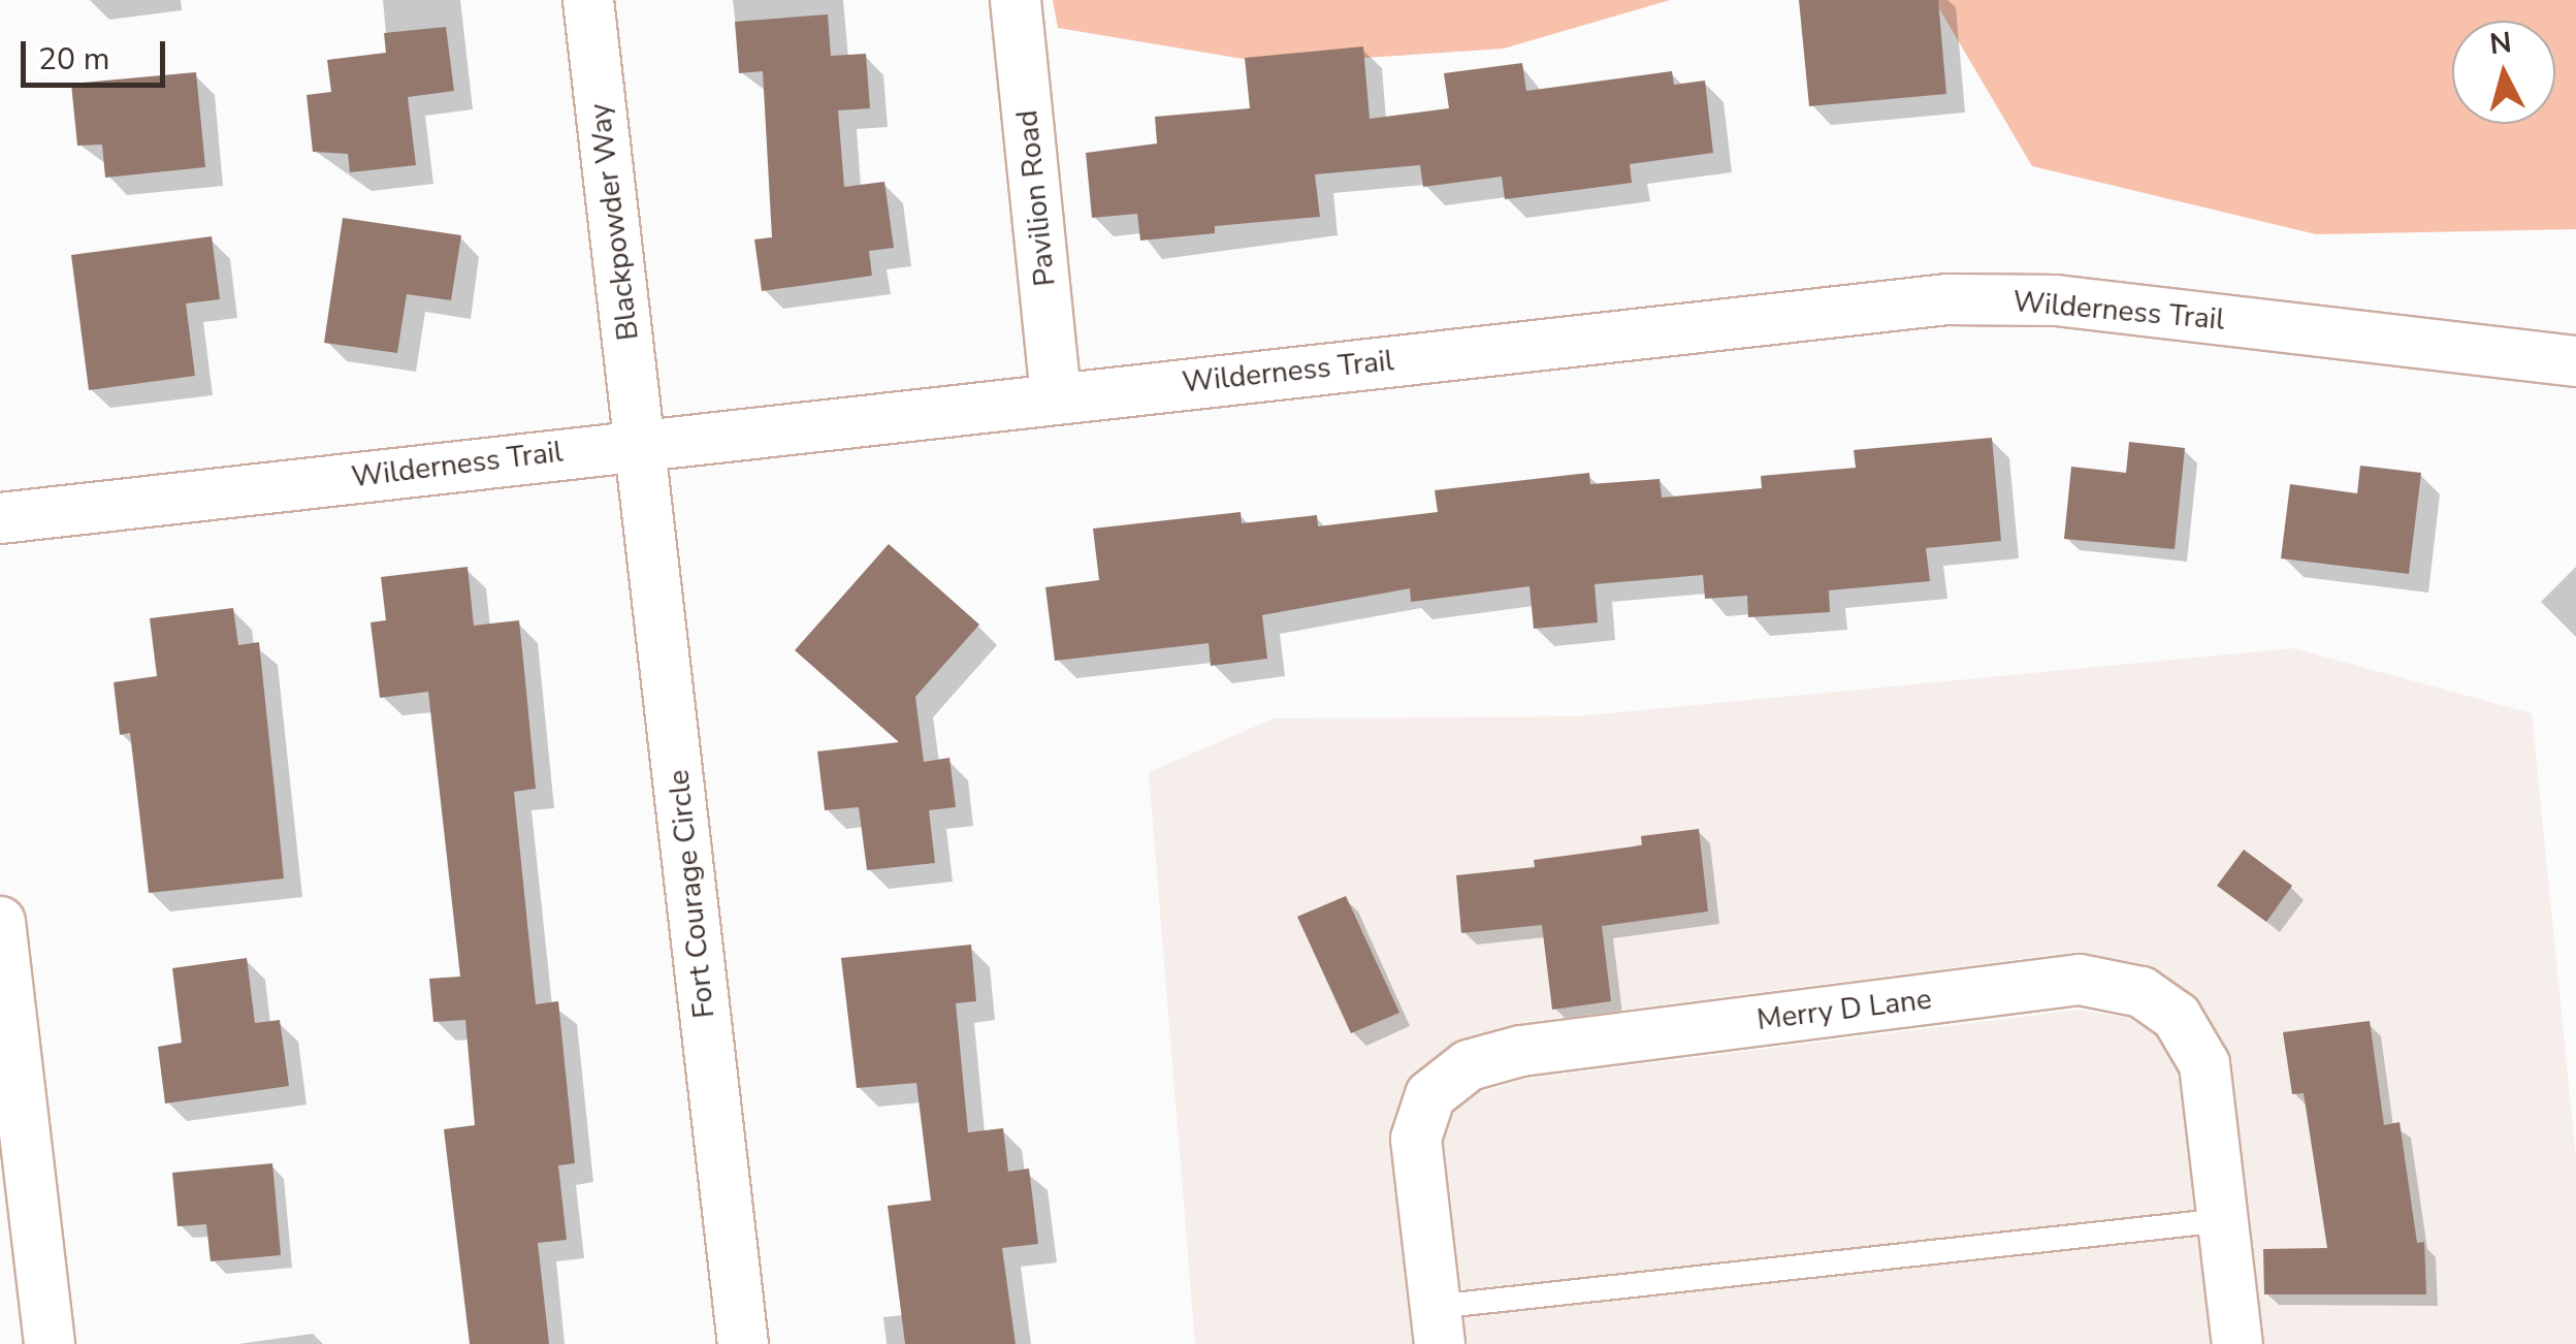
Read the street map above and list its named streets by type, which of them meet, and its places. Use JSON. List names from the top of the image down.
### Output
{
  "streets": {
    "street": [
      "Pavilion Road",
      "Blackpowder Way",
      "Wilderness Trail",
      "Fort Courage Circle",
      "Merry D Lane"
    ]
  },
  "crossings": [
    ["Pavilion Road", "Wilderness Trail"],
    ["Blackpowder Way", "Wilderness Trail"],
    ["Blackpowder Way", "Fort Courage Circle"],
    ["Wilderness Trail", "Fort Courage Circle"]
  ],
  "scale_bar": "20 m",
  "north": "top"
}
